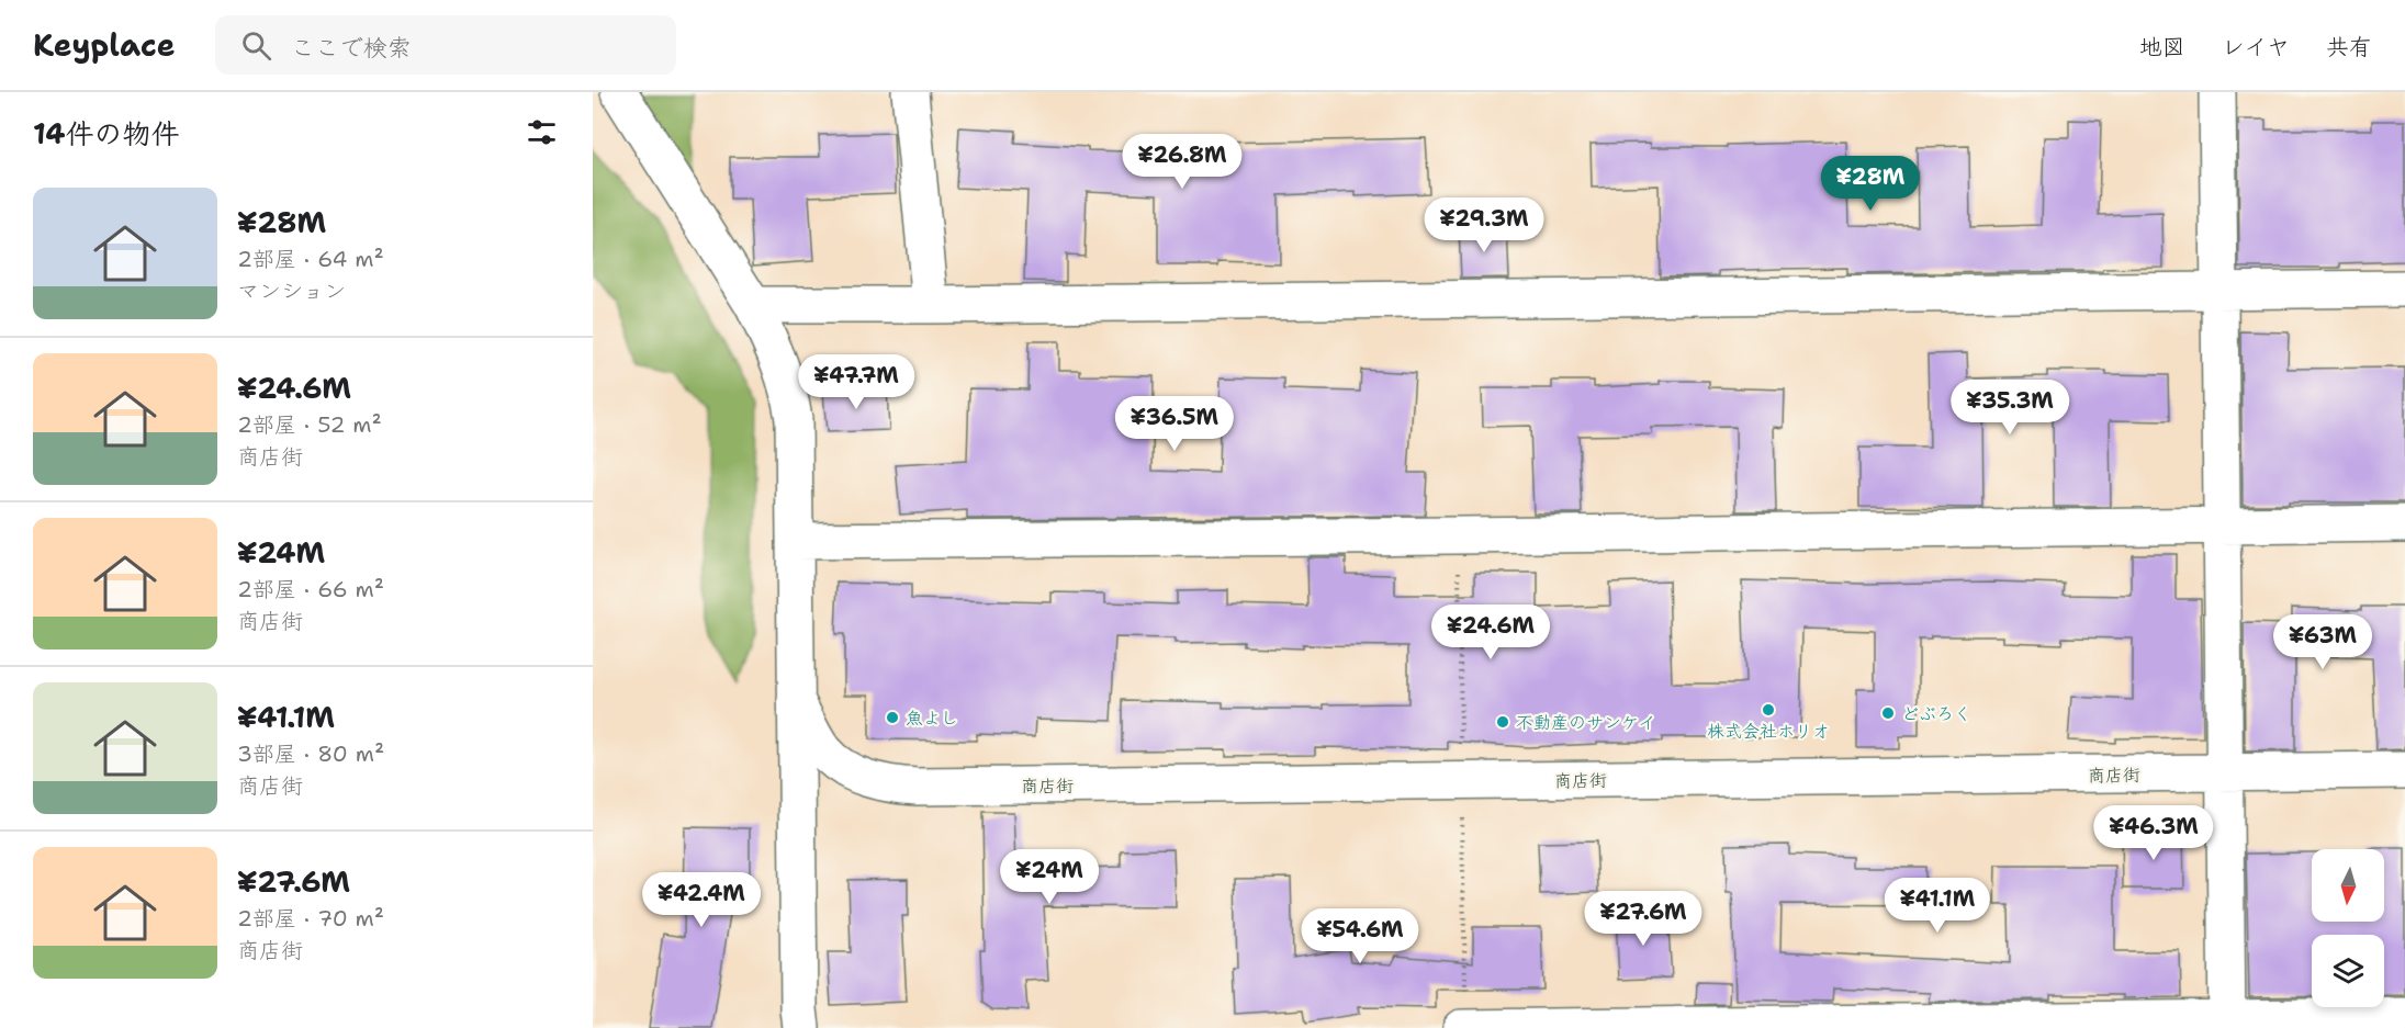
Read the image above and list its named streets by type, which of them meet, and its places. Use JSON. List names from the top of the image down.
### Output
{
  "streets": {
    "street": ["商店街"]
  },
  "places": [
    "株式会社ホリオ",
    "どぶろく",
    "魚よし",
    "不動産のサンケイ"
  ],
  "north": "bottom",
  "page": {
    "header": "Keyplace",
    "search": "ここで検索",
    "nav": ["地図", "レイヤ", "共有"],
    "heading": "14件の物件",
    "price": [
      "¥26.8M",
      "¥28M",
      "¥29.3M",
      "¥47.7M",
      "¥35.3M",
      "¥36.5M",
      "¥24.6M",
      "¥63M",
      "¥46.3M",
      "¥24M",
      "¥42.4M",
      "¥41.1M",
      "¥27.6M",
      "¥54.6M"
    ],
    "list": [
      {
        "name": "¥28M",
        "note": "2部屋 · 64 m² · マンション"
      },
      {
        "name": "¥24.6M",
        "note": "2部屋 · 52 m² · 商店街"
      },
      {
        "name": "¥24M",
        "note": "2部屋 · 66 m² · 商店街"
      },
      {
        "name": "¥41.1M",
        "note": "3部屋 · 80 m² · 商店街"
      },
      {
        "name": "¥27.6M",
        "note": "2部屋 · 70 m² · 商店街"
      }
    ]
  }
}
